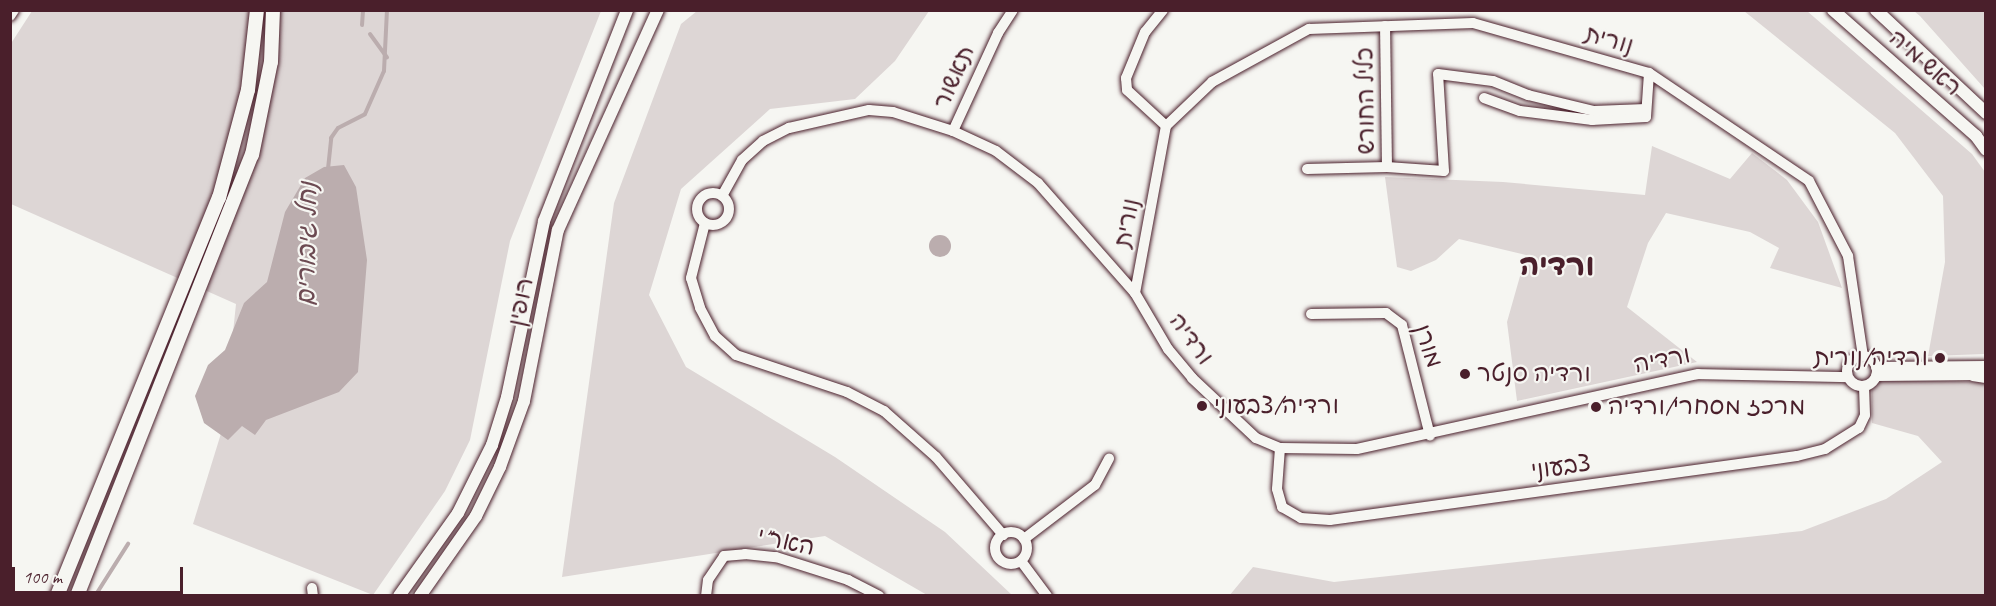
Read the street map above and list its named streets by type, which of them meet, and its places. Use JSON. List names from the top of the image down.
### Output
{
  "streets": {
    "street": [
      "נורית",
      "ראש מיה",
      "תאשור",
      "כליל החורש",
      "רופין",
      "ורדיה",
      "מורן",
      "צבעוני",
      "האר\"י"
    ]
  },
  "crossings": [
    ["נורית", "כליל החורש"],
    ["נורית", "ורדיה"],
    ["תאשור", "ורדיה"],
    ["ורדיה", "מורן"],
    ["ורדיה", "צבעוני"]
  ],
  "districts": ["ורדיה"],
  "water": ["נחל גיבורים"],
  "places": [
    "ורדיה/נורית",
    "ורדיה סנטר",
    "ורדיה/צבעוני",
    "מרכז מסחרי/ורדיה"
  ],
  "scale_bar": "100 m"
}
